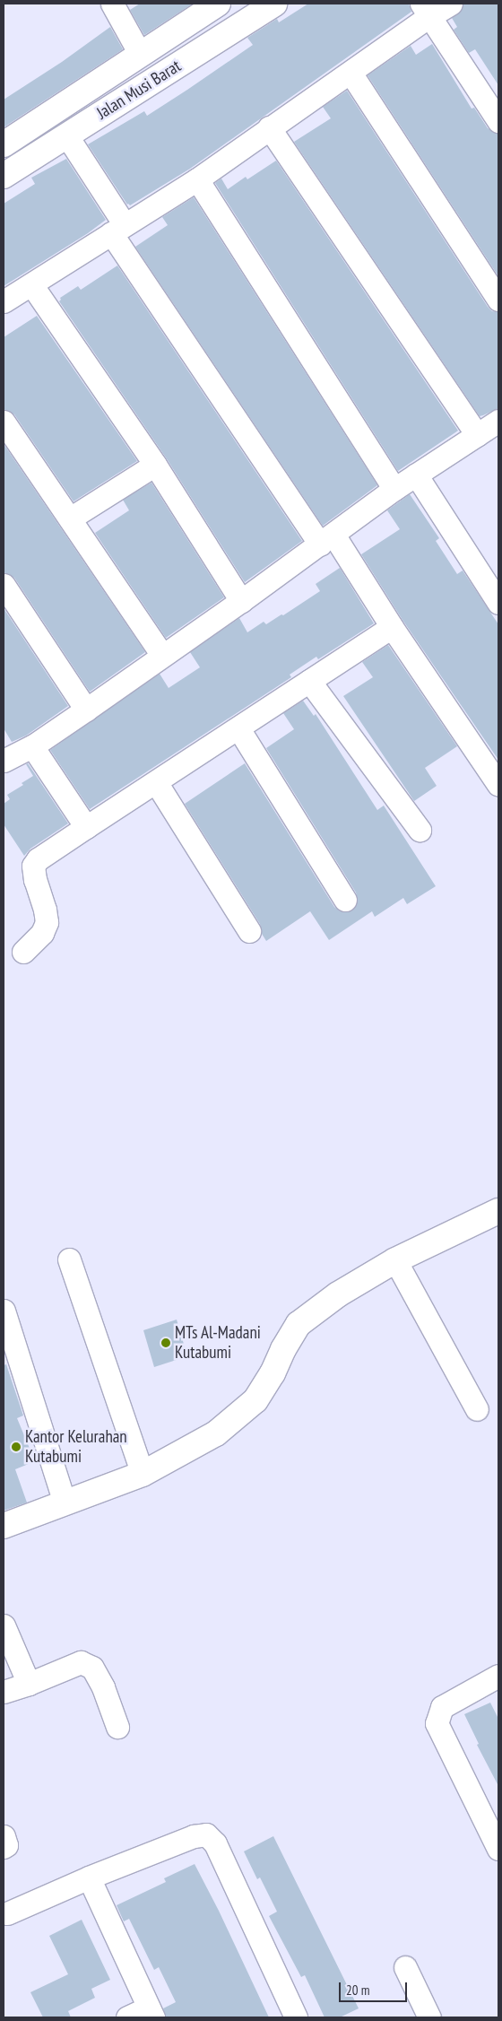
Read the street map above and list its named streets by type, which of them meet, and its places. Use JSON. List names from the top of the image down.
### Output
{
  "streets": {
    "street": ["Jalan Musi Barat"]
  },
  "places": ["MTs Al-Madani Kutabumi", "Kantor Kelurahan Kutabumi"],
  "scale_bar": "20 m"
}
